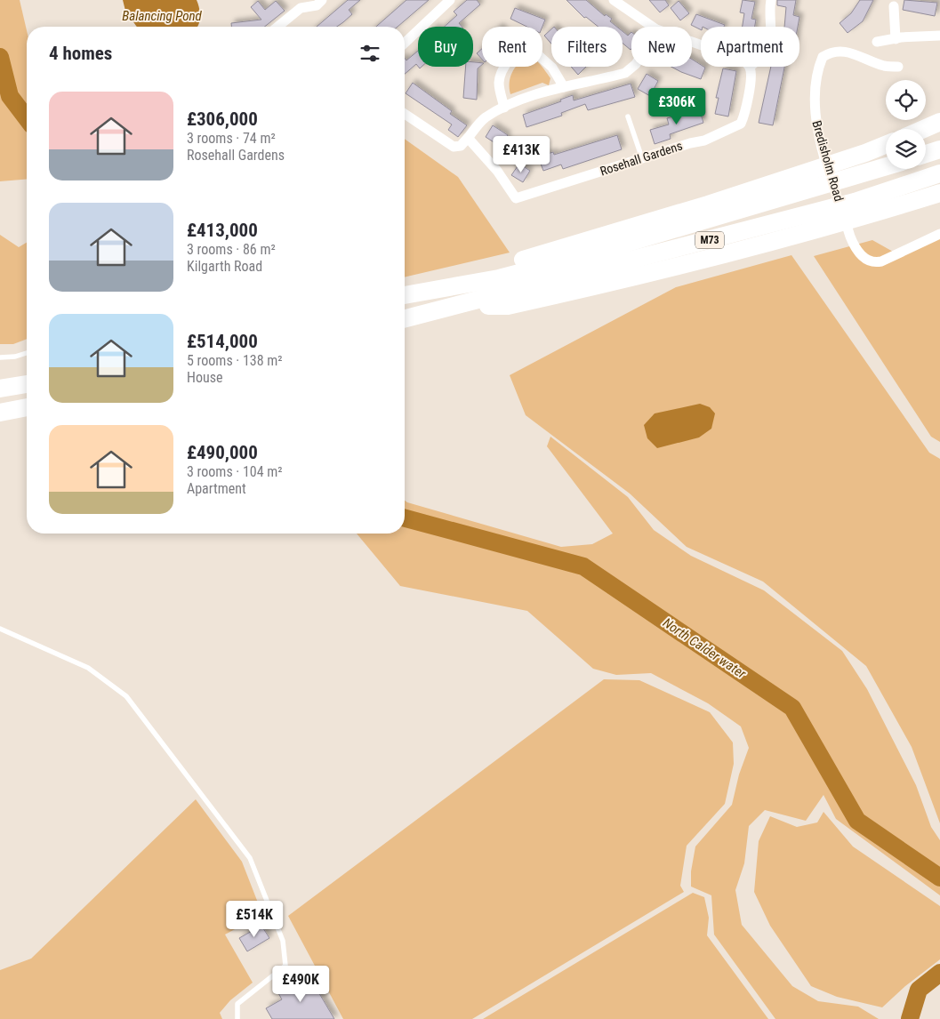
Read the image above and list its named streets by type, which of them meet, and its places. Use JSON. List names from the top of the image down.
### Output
{
  "streets": {
    "highway": ["M73"],
    "street": ["Rosehall Gardens", "Bredisholm Road"]
  },
  "water": ["Balancing Pond", "North Calder water"],
  "page": {
    "chip": [
      "Buy",
      "Rent",
      "Filters",
      "New",
      "Apartment"
    ],
    "heading": "4 homes",
    "list": [
      {
        "name": "£306,000",
        "note": "3 rooms · 74 m² · Rosehall Gardens"
      },
      {
        "name": "£413,000",
        "note": "3 rooms · 86 m² · Kilgarth Road"
      },
      {
        "name": "£514,000",
        "note": "5 rooms · 138 m² · House"
      },
      {
        "name": "£490,000",
        "note": "3 rooms · 104 m² · Apartment"
      }
    ],
    "price": [
      "£306K",
      "£413K",
      "£514K",
      "£490K"
    ]
  }
}
